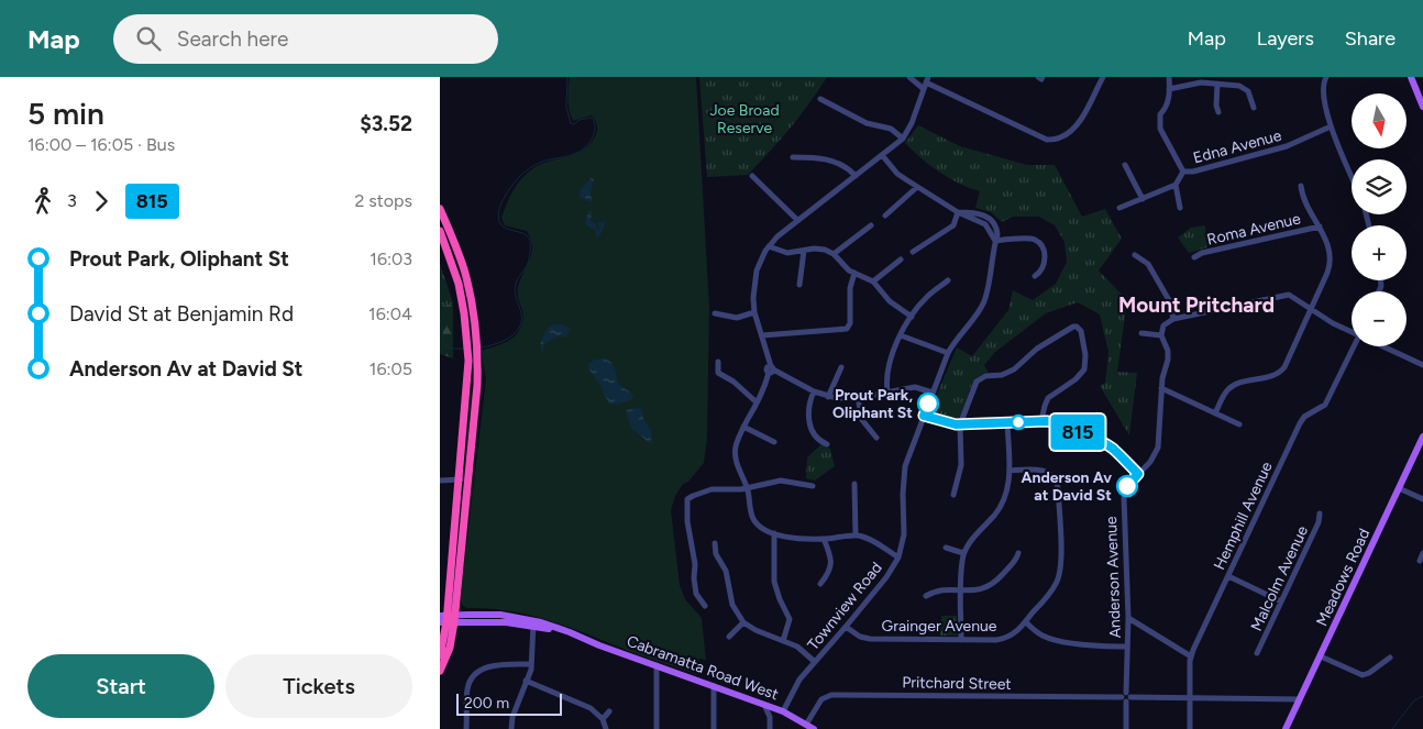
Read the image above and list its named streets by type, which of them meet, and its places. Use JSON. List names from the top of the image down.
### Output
{
  "streets": {
    "main road": ["Meadows Road", "Cabramatta Road West"],
    "street": [
      "Edna Avenue",
      "Roma Avenue",
      "Hemphill Avenue",
      "Anderson Avenue",
      "Malcolm Avenue",
      "Townview Road",
      "Grainger Avenue",
      "Pritchard Street"
    ]
  },
  "crossings": [
    ["Hemphill Avenue", "Pritchard Street"],
    ["Anderson Avenue", "Pritchard Street"],
    ["Meadows Road", "Pritchard Street"],
    ["Townview Road", "Grainger Avenue"],
    ["Townview Road", "Cabramatta Road West"],
    ["Cabramatta Road West", "Pritchard Street"]
  ],
  "districts": ["Mount Pritchard"],
  "parks": ["Joe Broad Reserve"],
  "places": ["Prout Park, Oliphant St", "Anderson Av at David St"],
  "lines": ["bus line 815"],
  "scale_bar": "200 m",
  "north": "bottom",
  "page": {
    "header": "Map",
    "search": "Search here",
    "nav": ["Map", "Layers", "Share"],
    "heading": ["5 min", "16:00 – 16:05 · Bus", "$3.52"],
    "on_map": "815",
    "map_buttons": ["+", "−"],
    "legs": ["3", "815", "2 stops"],
    "list": [
      {
        "name": "Prout Park, Oliphant St",
        "value": "16:03"
      },
      {
        "name": "David St at Benjamin Rd",
        "value": "16:04"
      },
      {
        "name": "Anderson Av at David St",
        "value": "16:05"
      }
    ],
    "buttons": ["Start", "Tickets"],
    "scale": "200 m"
  }
}
